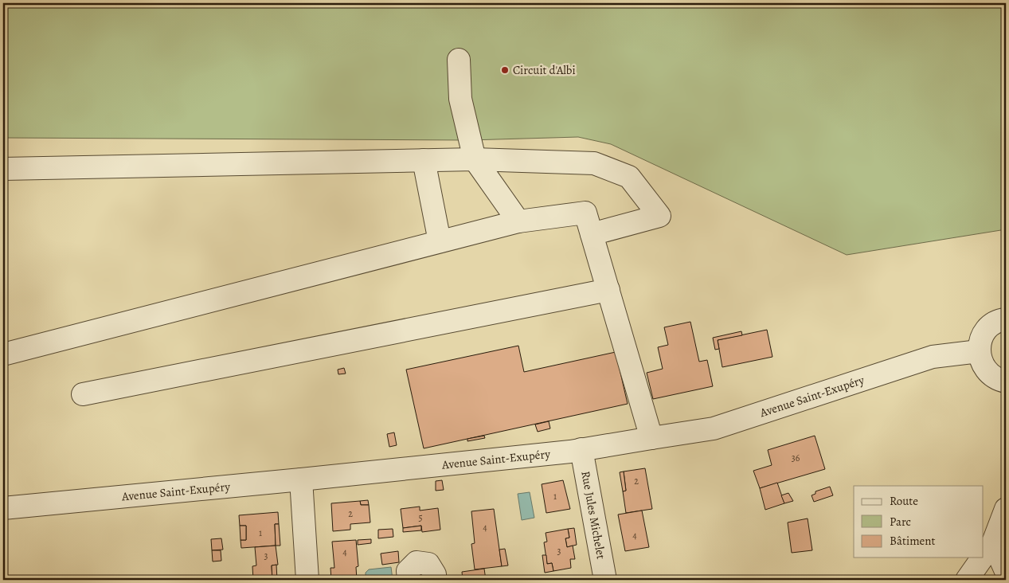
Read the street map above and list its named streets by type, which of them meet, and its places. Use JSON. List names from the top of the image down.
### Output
{
  "streets": {
    "street": ["Avenue Saint-Exupéry", "Rue Jules Michelet"]
  },
  "crossings": [
    ["Avenue Saint-Exupéry", "Rue Jules Michelet"]
  ],
  "places": ["Circuit d'Albi"],
  "house_numbers": [
    "36",
    "2",
    "1",
    "2",
    "5",
    "4",
    "1",
    "4",
    "3",
    "4",
    "3"
  ],
  "legend": ["Route", "Parc", "Bâtiment"]
}
